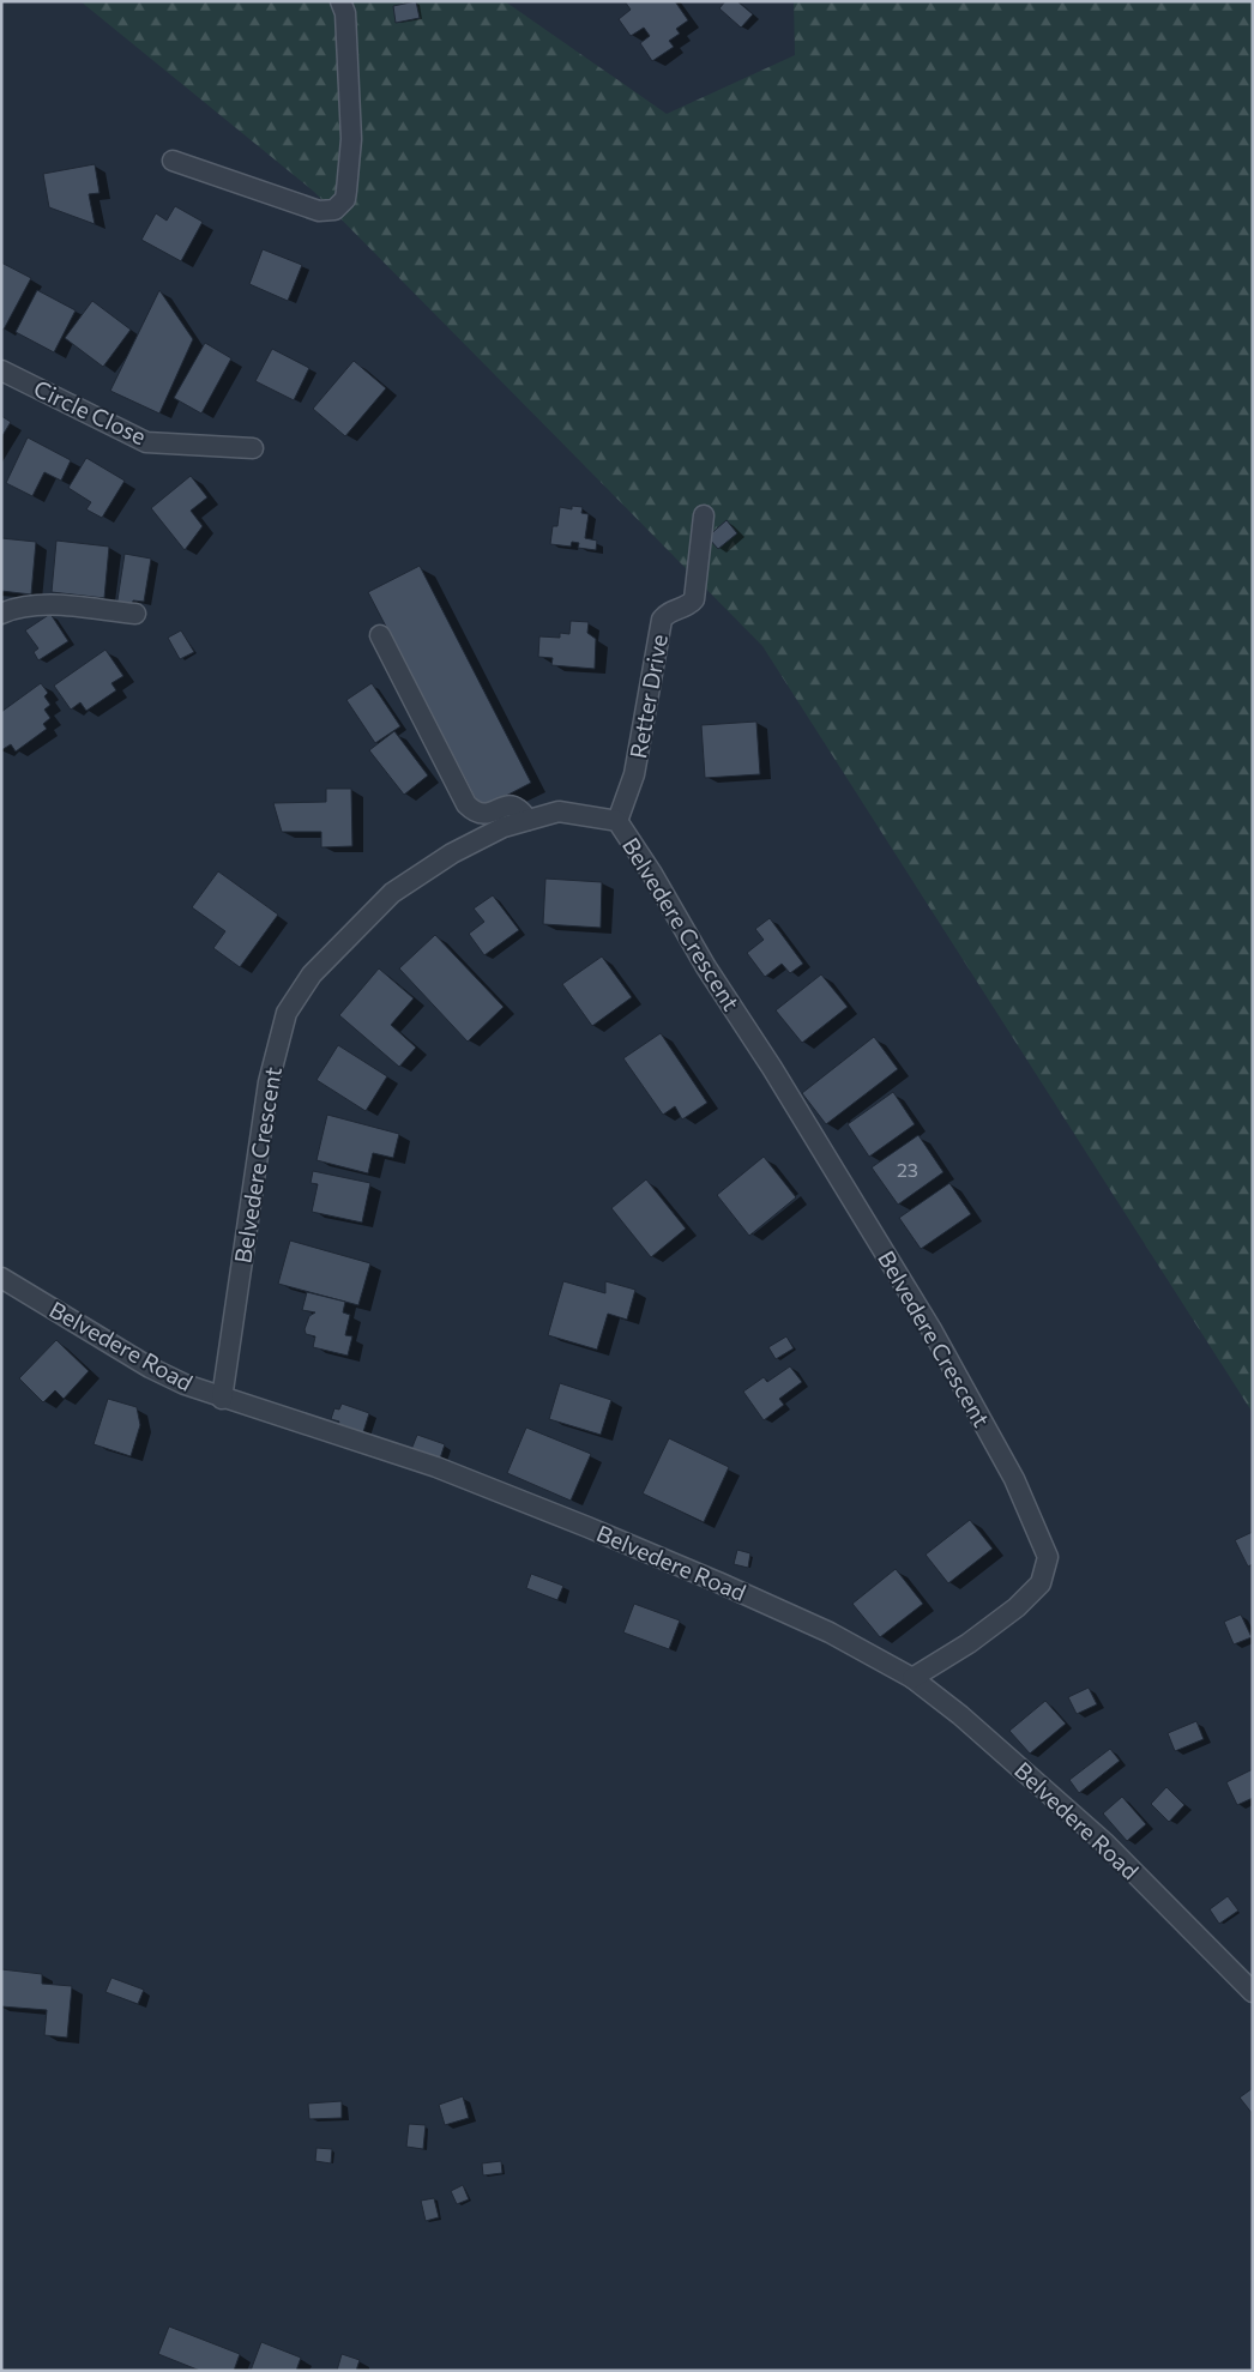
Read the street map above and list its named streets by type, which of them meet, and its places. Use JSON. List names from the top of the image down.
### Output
{
  "streets": {
    "street": [
      "Circle Close",
      "Retter Drive",
      "Belvedere Crescent",
      "Belvedere Road"
    ]
  },
  "crossings": [
    ["Retter Drive", "Belvedere Crescent"],
    ["Belvedere Crescent", "Belvedere Road"]
  ],
  "house_numbers": ["23"]
}
